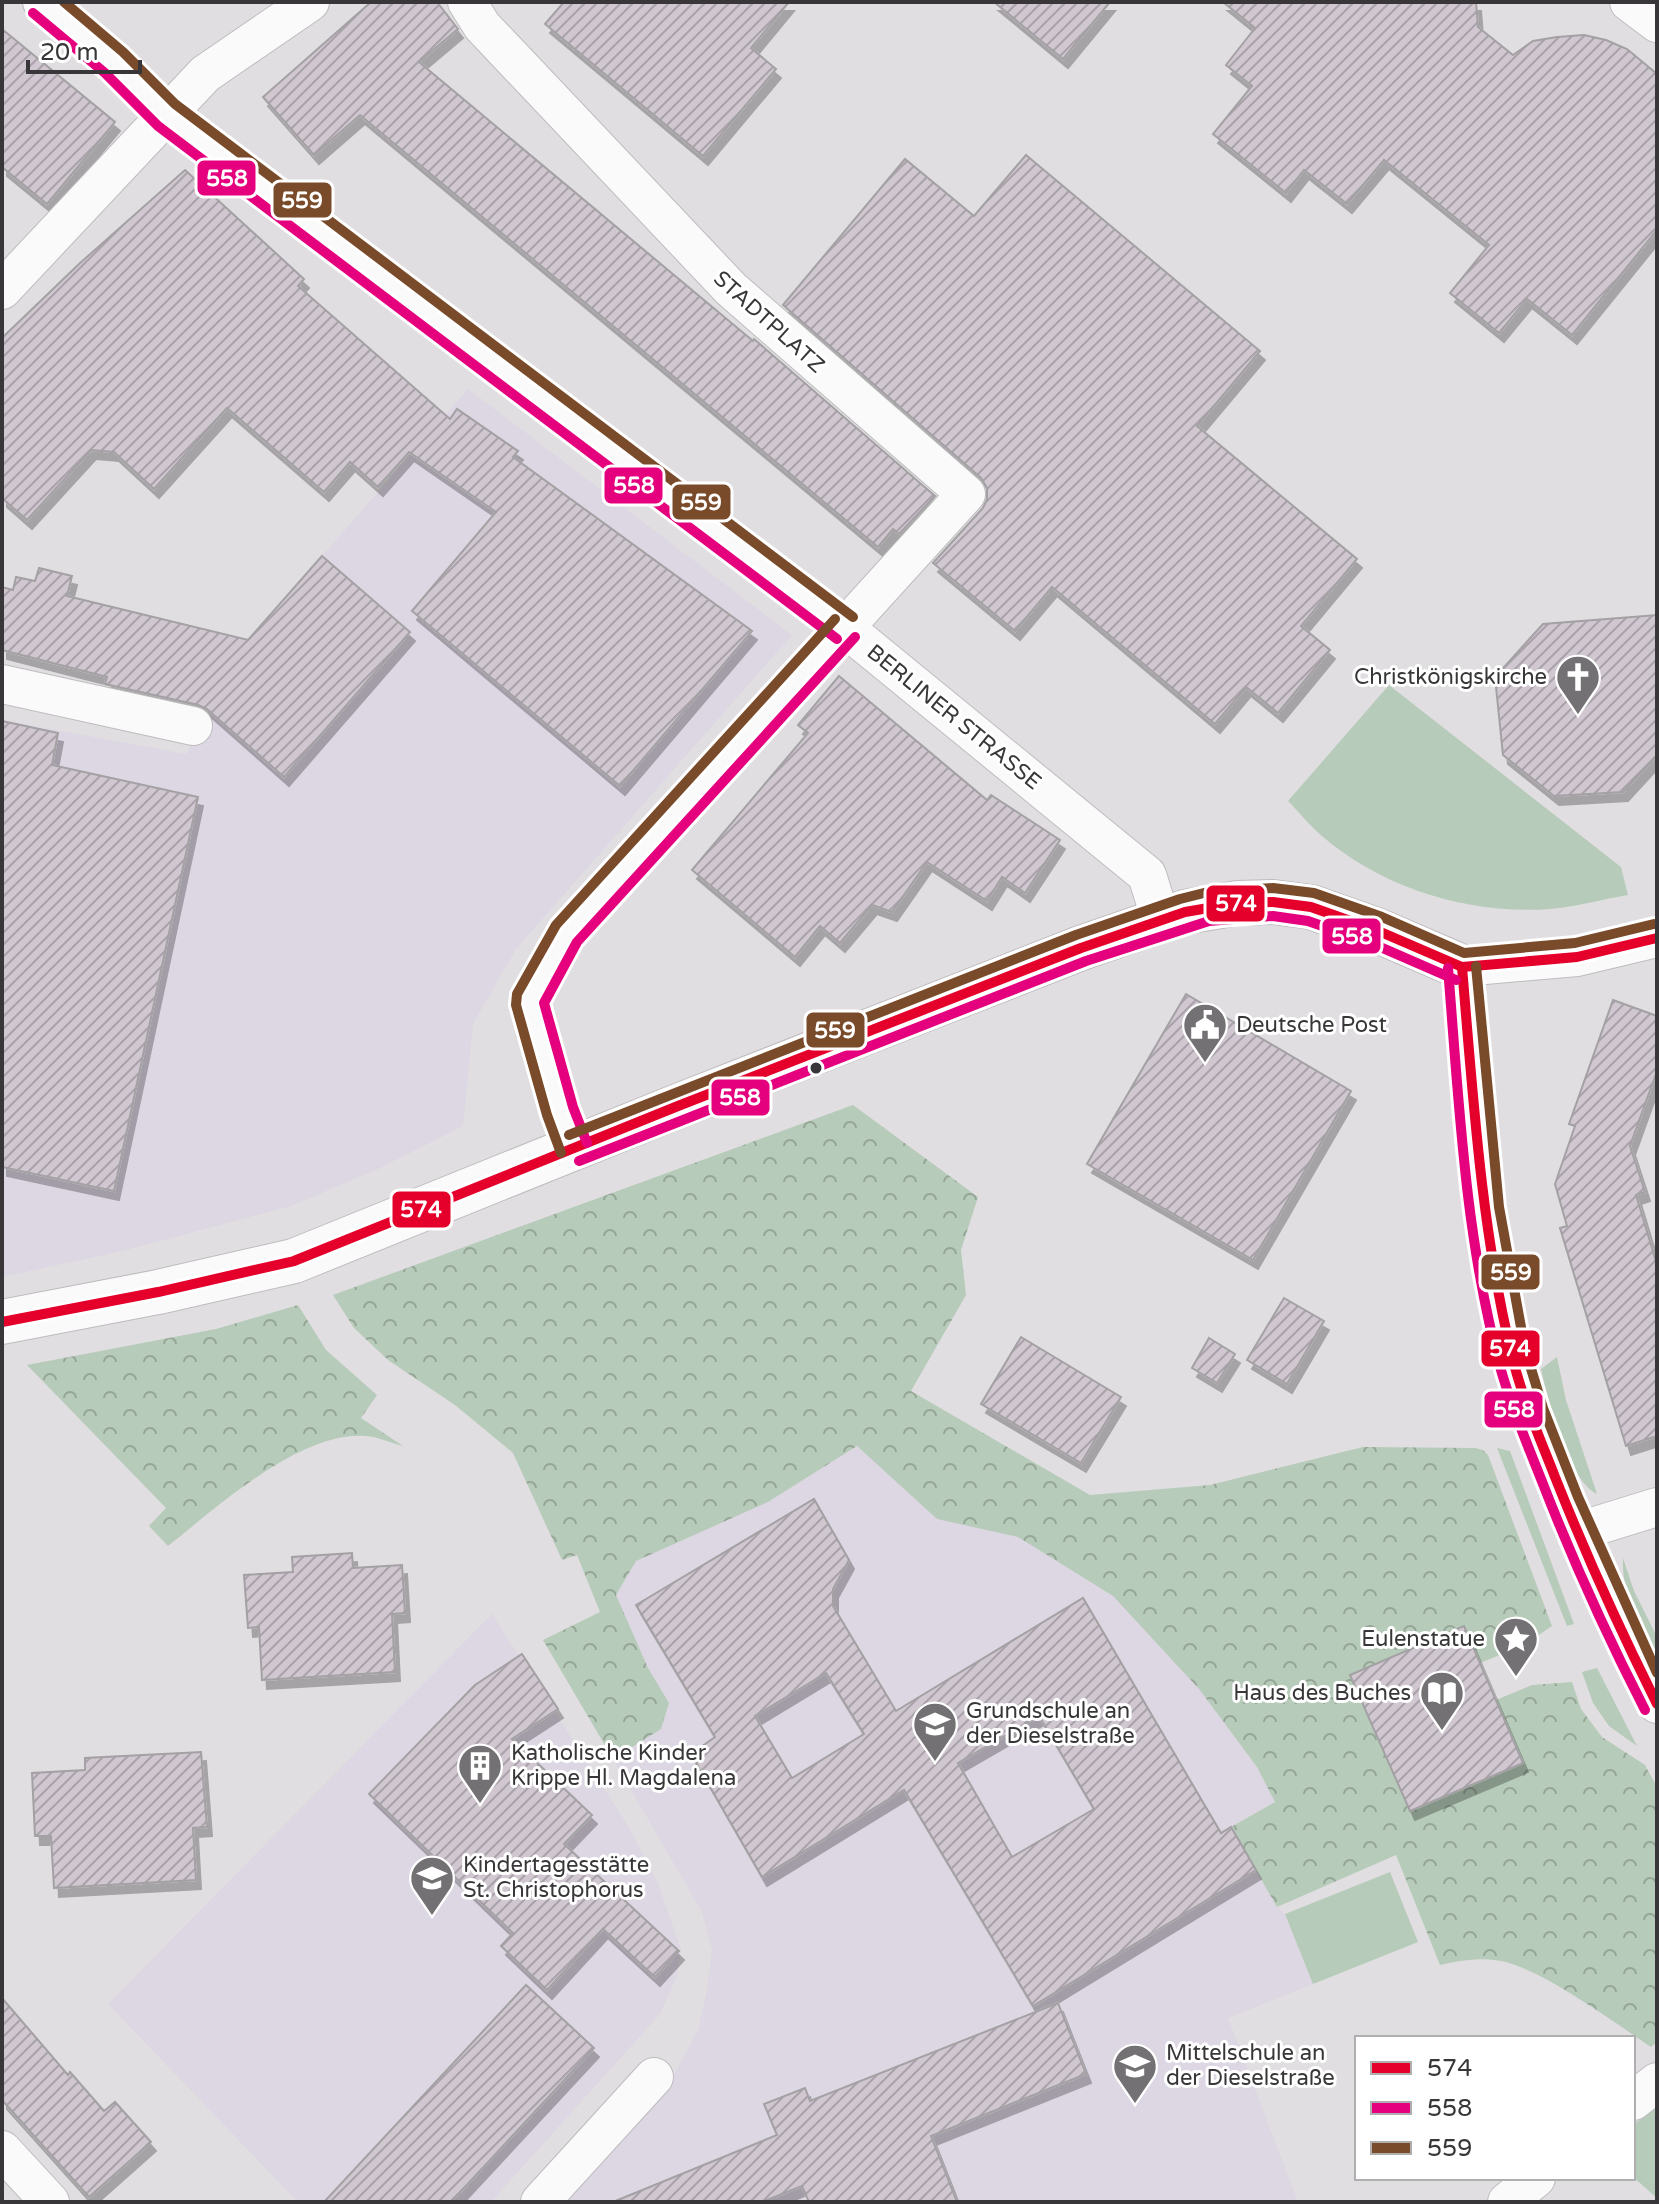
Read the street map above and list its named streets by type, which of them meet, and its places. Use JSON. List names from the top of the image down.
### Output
{
  "streets": {
    "street": ["STADTPLATZ", "BERLINER STRASSE"]
  },
  "crossings": [
    ["STADTPLATZ", "BERLINER STRASSE"]
  ],
  "places": {
    "church": ["Christkönigskirche"],
    "public building": ["Deutsche Post"],
    "place": ["Eulenstatue"],
    "library": ["Haus des Buches"],
    "school or university": ["Grundschule an der Dieselstraße", "Kindertagesstätte St. Christophorus", "Mittelschule an der Dieselstraße"],
    "building": ["Katholische Kinder Krippe Hl. Magdalena"]
  },
  "lines": ["transit line 559", "transit line 558", "transit line 574"],
  "legend": ["574", "558", "559"],
  "scale_bar": "20 m"
}
